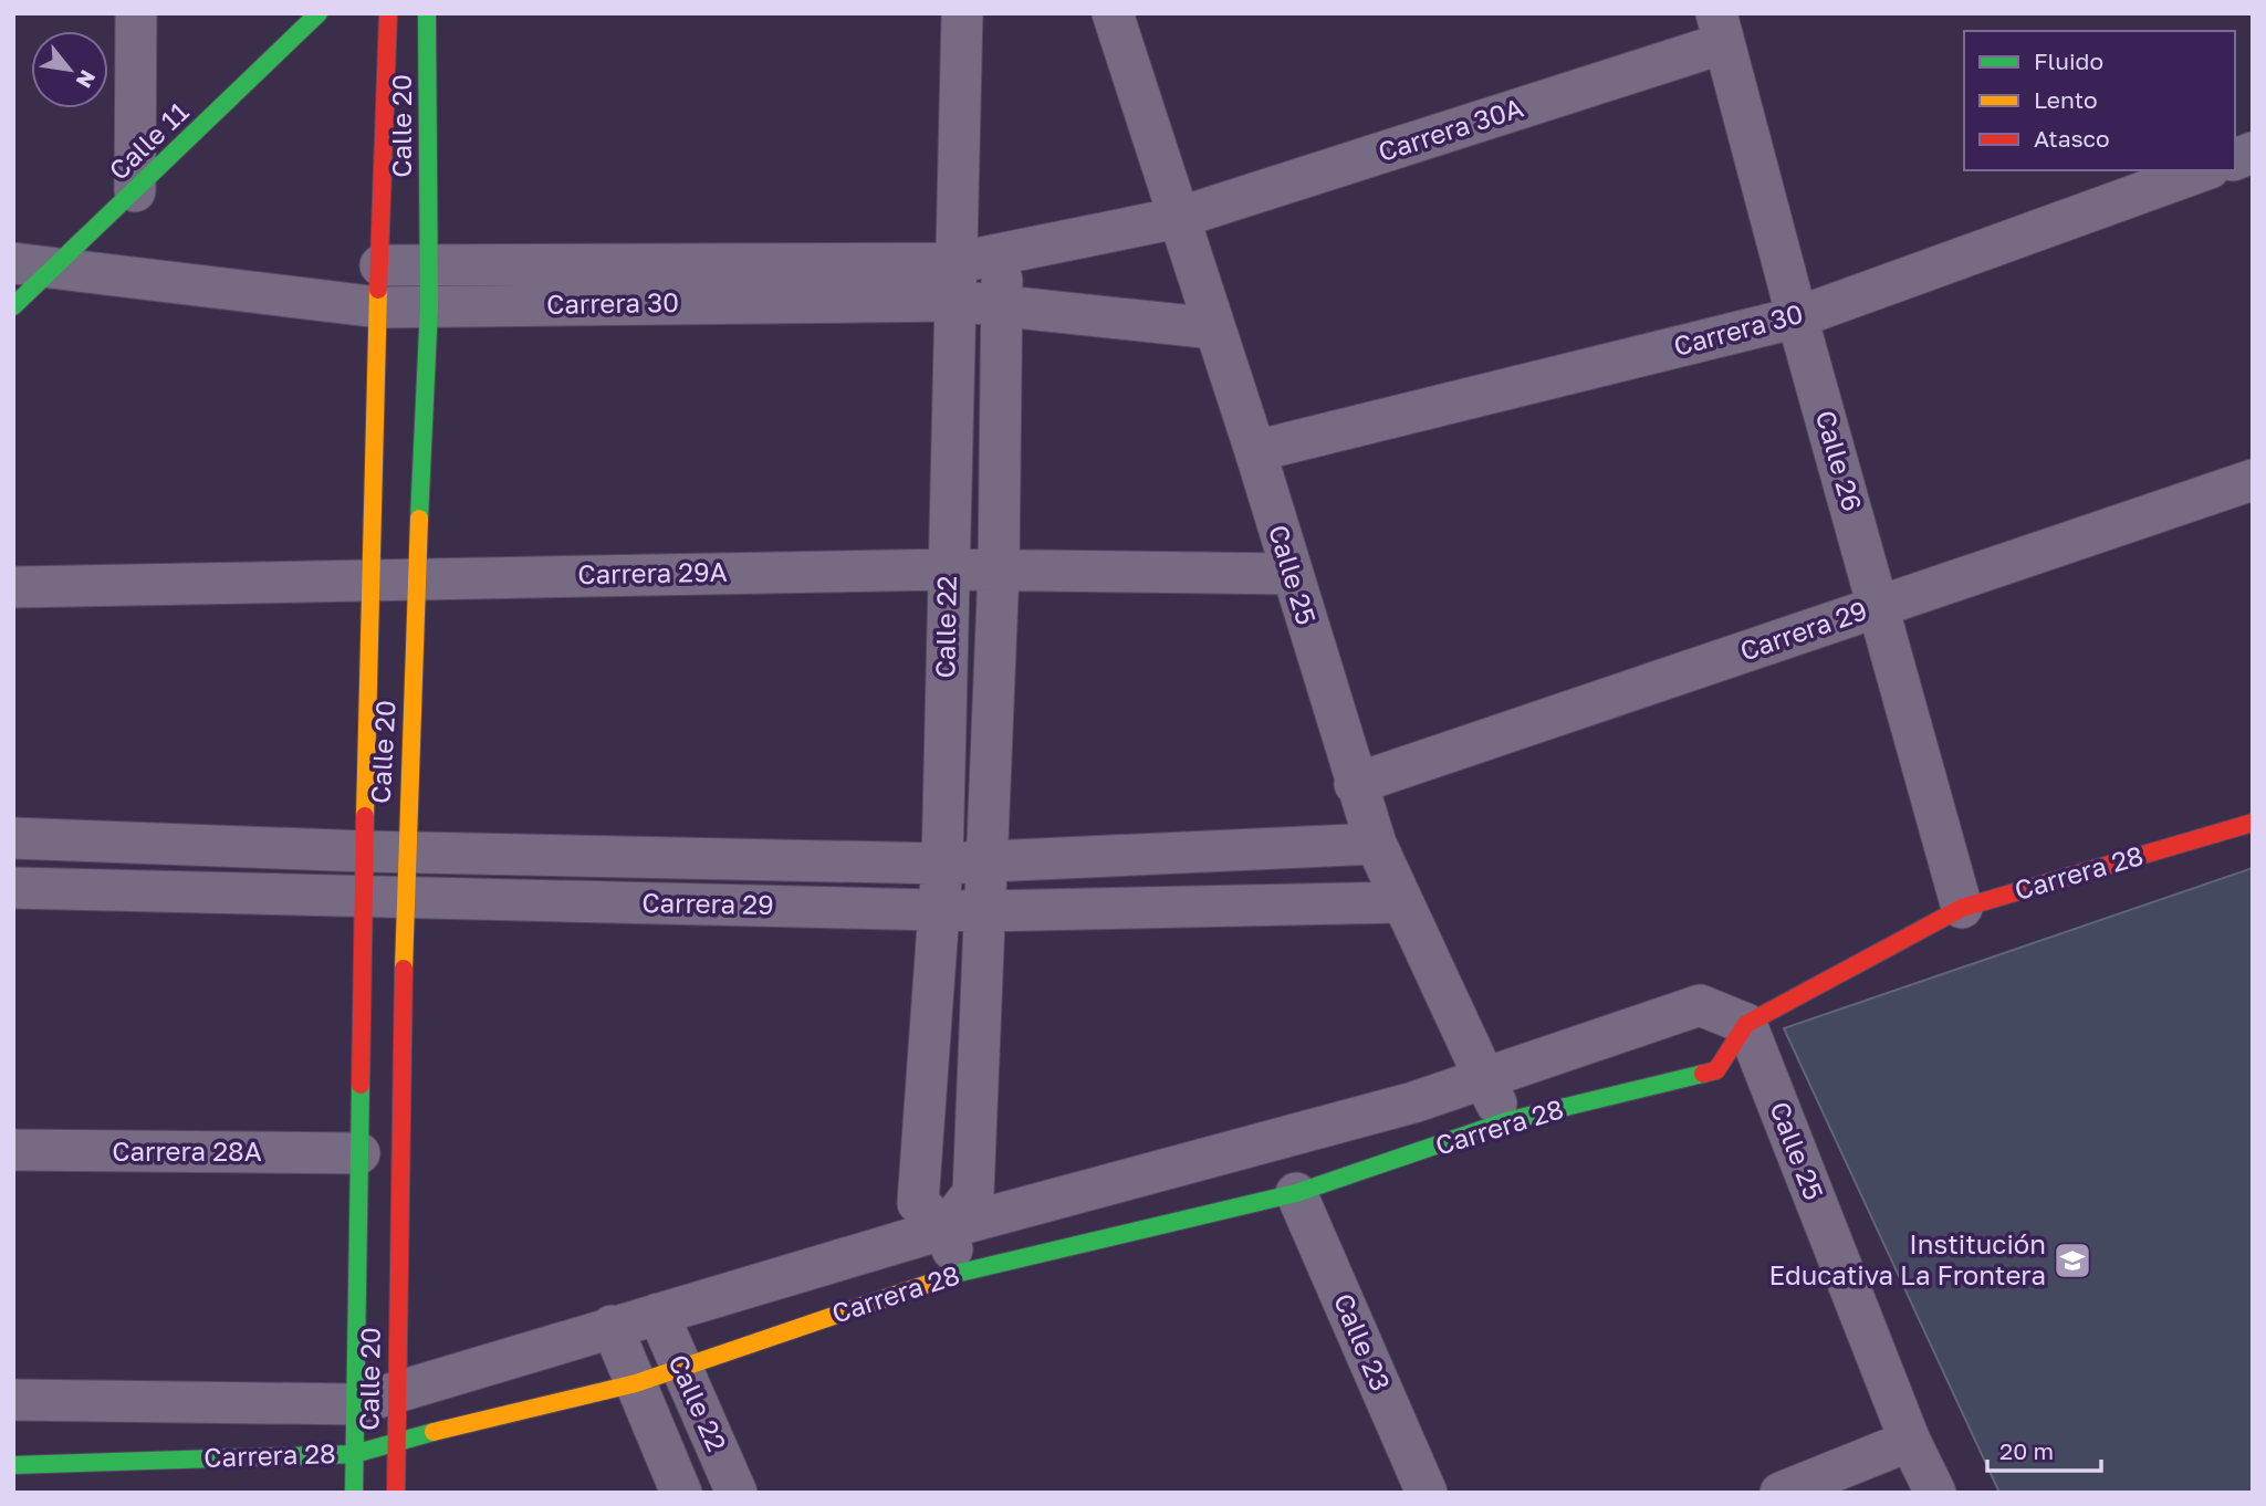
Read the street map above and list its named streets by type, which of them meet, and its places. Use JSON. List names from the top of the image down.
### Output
{
  "streets": {
    "street": [
      "Calle 20",
      "Carrera 30A",
      "Calle 11",
      "Carrera 30",
      "Calle 26",
      "Carrera 29A",
      "Calle 25",
      "Calle 22",
      "Carrera 29",
      "Carrera 28",
      "Carrera 28A",
      "Calle 23"
    ]
  },
  "crossings": [
    ["Calle 20", "Carrera 30"],
    ["Calle 20", "Carrera 29A"],
    ["Calle 20", "Carrera 29"],
    ["Calle 20", "Carrera 28"],
    ["Calle 20", "Carrera 28A"],
    ["Carrera 30A", "Carrera 30"],
    ["Carrera 30A", "Calle 26"],
    ["Carrera 30A", "Calle 25"],
    ["Calle 11", "Carrera 30"],
    ["Carrera 30", "Calle 26"],
    ["Carrera 30", "Calle 25"],
    ["Carrera 30", "Calle 22"],
    ["Calle 26", "Carrera 29"],
    ["Calle 26", "Carrera 28"],
    ["Carrera 29A", "Calle 25"],
    ["Carrera 29A", "Calle 22"],
    ["Calle 25", "Carrera 29"],
    ["Calle 25", "Carrera 28"],
    ["Calle 22", "Carrera 29"],
    ["Calle 22", "Carrera 28"],
    ["Carrera 28", "Calle 23"]
  ],
  "places": {
    "school or university": ["Institución Educativa La Frontera"]
  },
  "legend": ["Fluido", "Lento", "Atasco"],
  "scale_bar": "20 m",
  "north": "bottom right"
}
